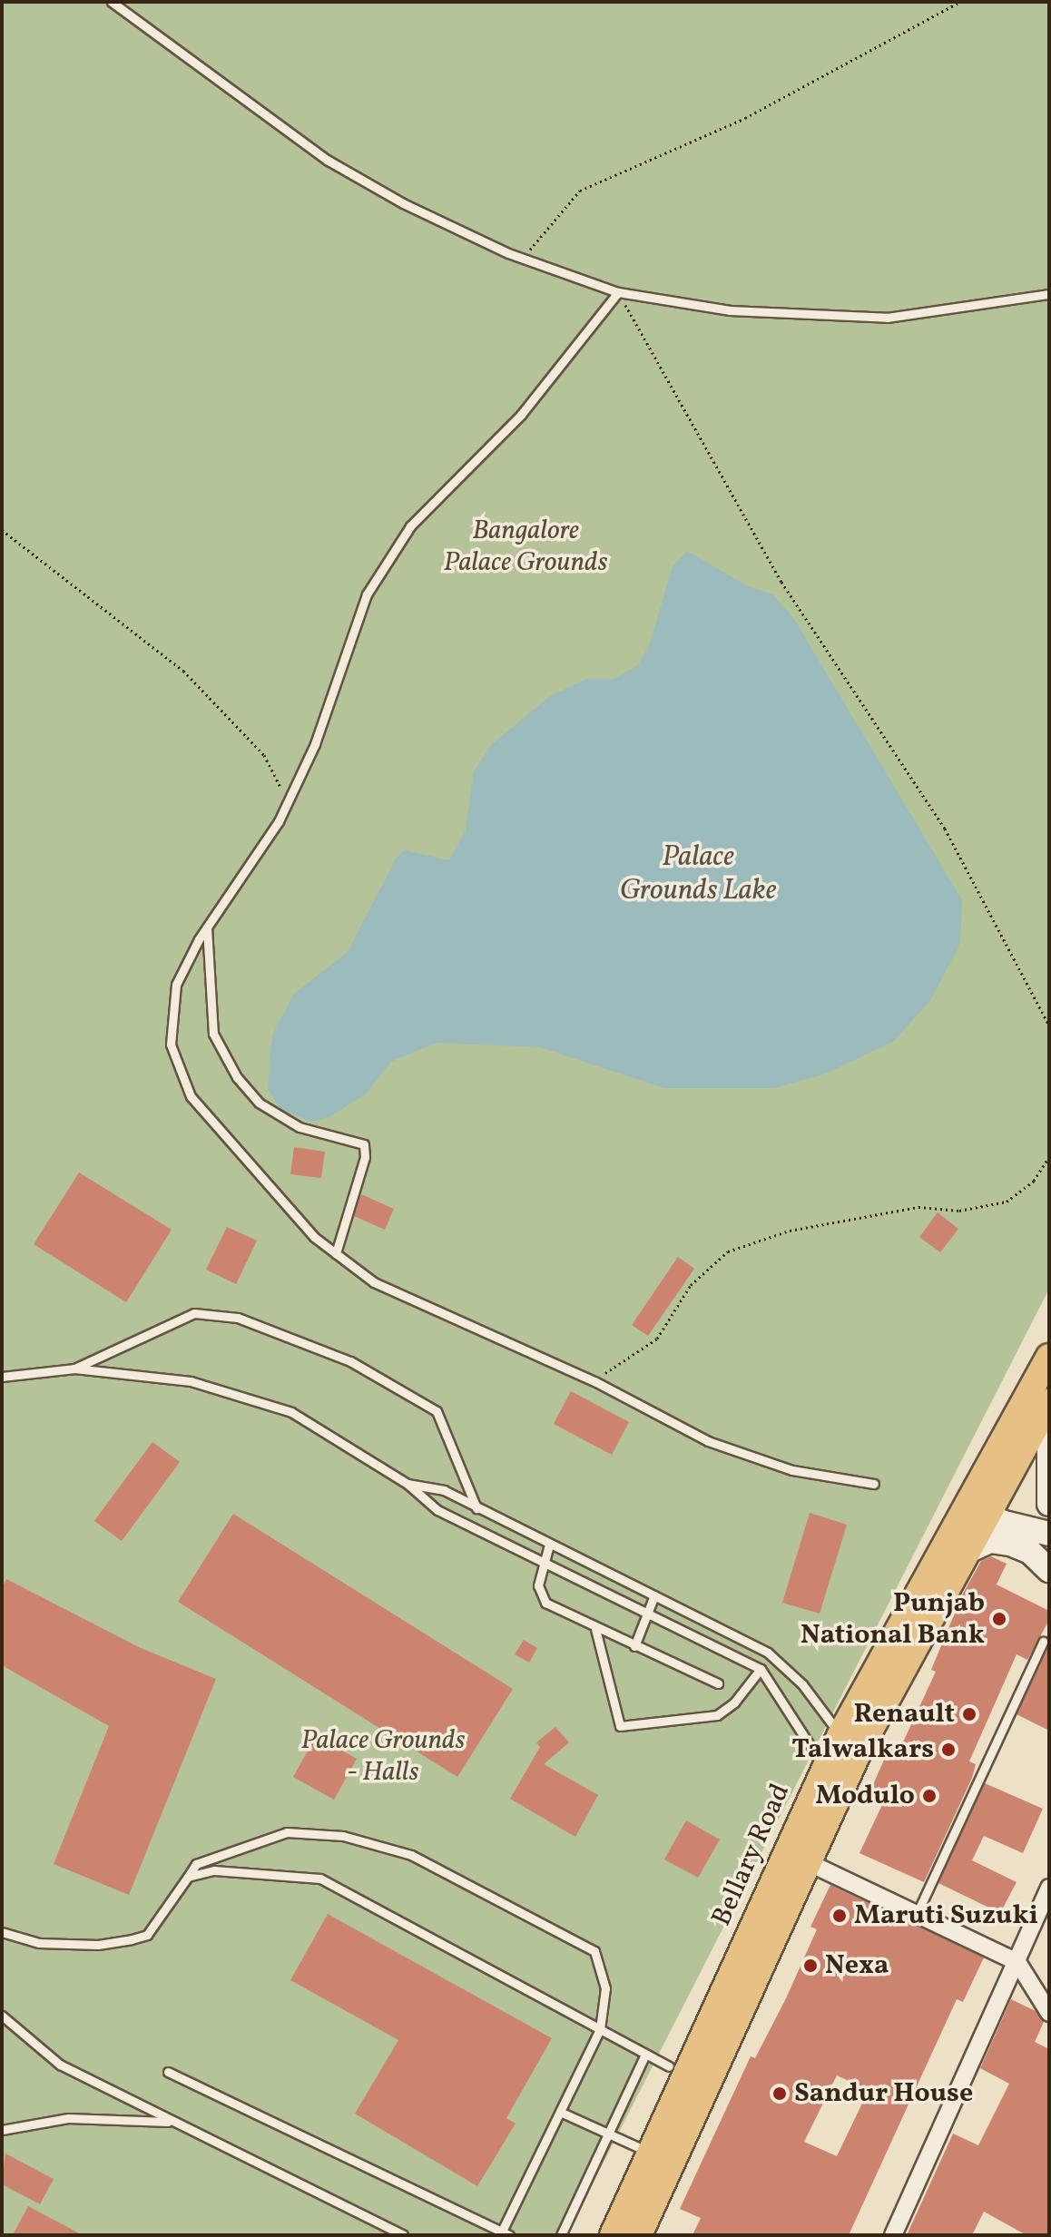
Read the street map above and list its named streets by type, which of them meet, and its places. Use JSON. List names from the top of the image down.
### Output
{
  "streets": {
    "main road": ["Bellary Road"]
  },
  "water": ["Palace Grounds Lake"],
  "parks": ["Bangalore Palace Grounds", "Palace Grounds - Halls"],
  "places": [
    "Punjab National Bank",
    "Renault",
    "Talwalkars",
    "Modulo",
    "Maruti Suzuki",
    "Nexa",
    "Sandur House"
  ]
}
